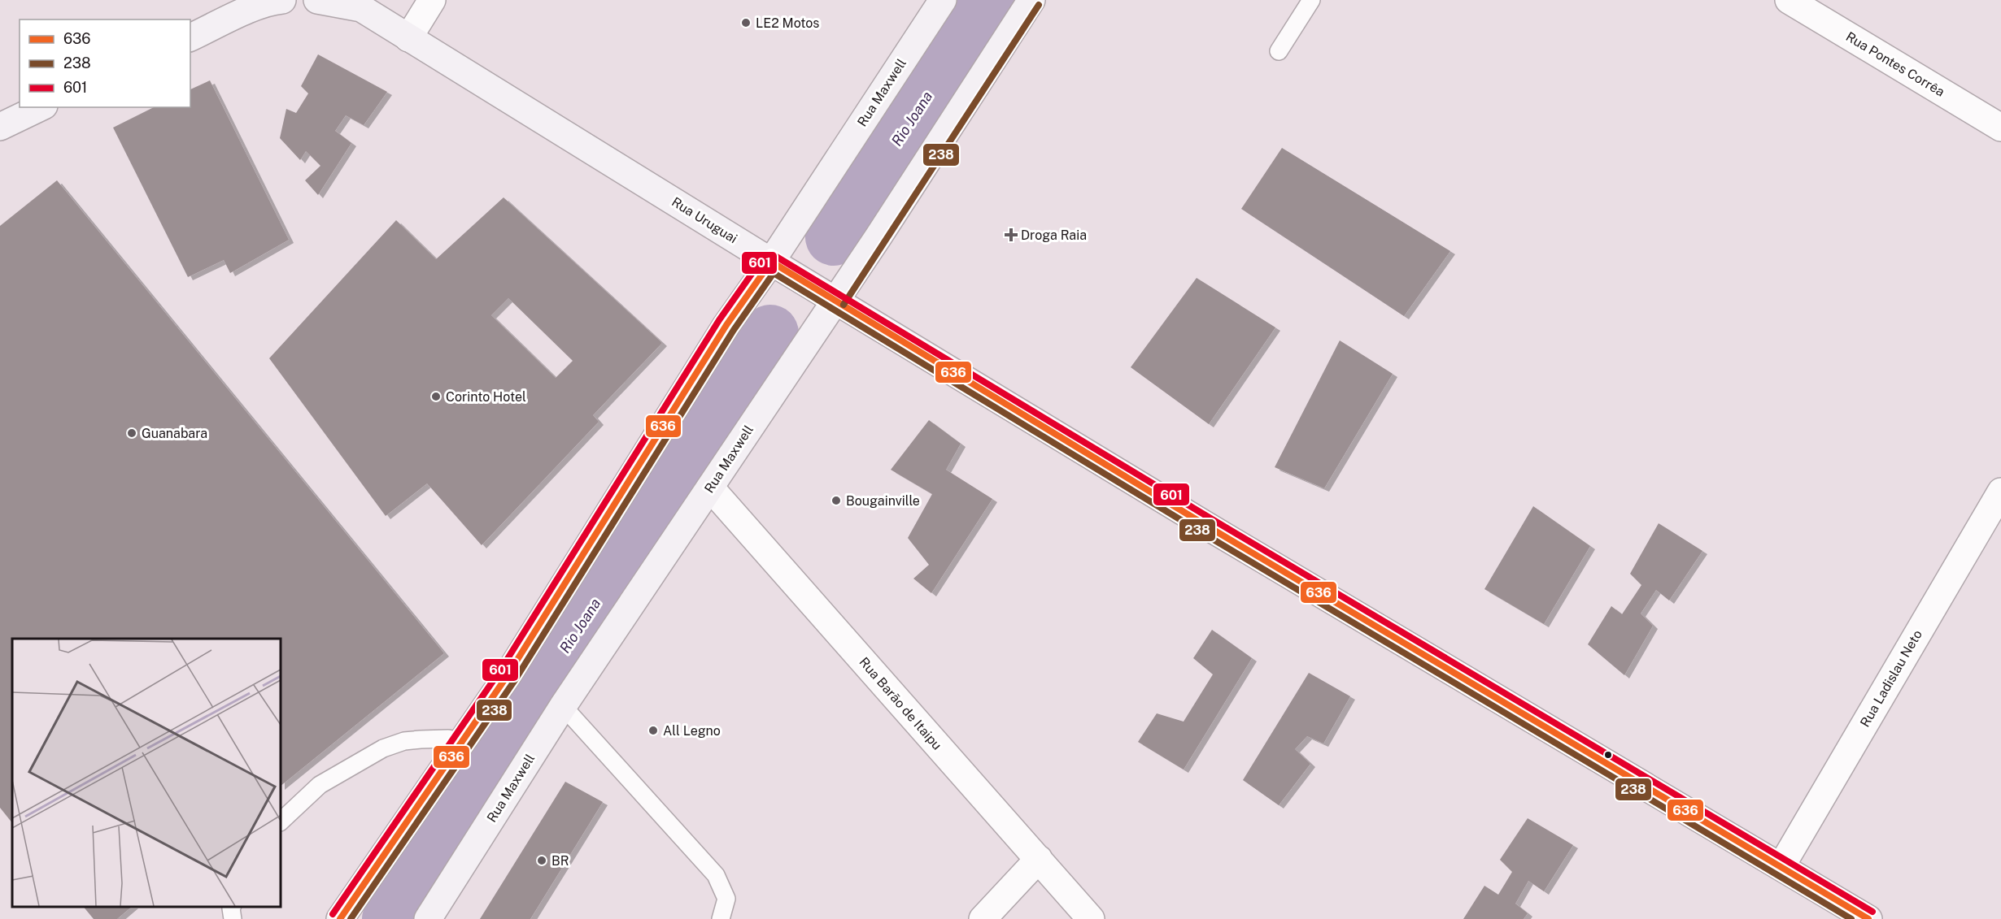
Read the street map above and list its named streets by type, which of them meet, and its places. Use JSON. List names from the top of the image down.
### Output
{
  "streets": {
    "main road": ["Rua Maxwell", "Rua Uruguai"],
    "street": ["Rua Pontes Corrêa", "Rua Ladislau Neto", "Rua Barão de Itaipu"]
  },
  "crossings": [
    ["Rua Maxwell", "Rua Uruguai"],
    ["Rua Maxwell", "Rua Barão de Itaipu"],
    ["Rua Uruguai", "Rua Ladislau Neto"]
  ],
  "water": ["Rio Joana"],
  "places": {
    "other": [
      "LE2 Motos",
      "Corinto Hotel",
      "Guanabara",
      "Bougainville",
      "All Legno",
      "BR"
    ],
    "health": ["Droga Raia"]
  },
  "lines": ["transit line 238", "transit line 601", "transit line 636"],
  "legend": ["636", "238", "601"]
}
